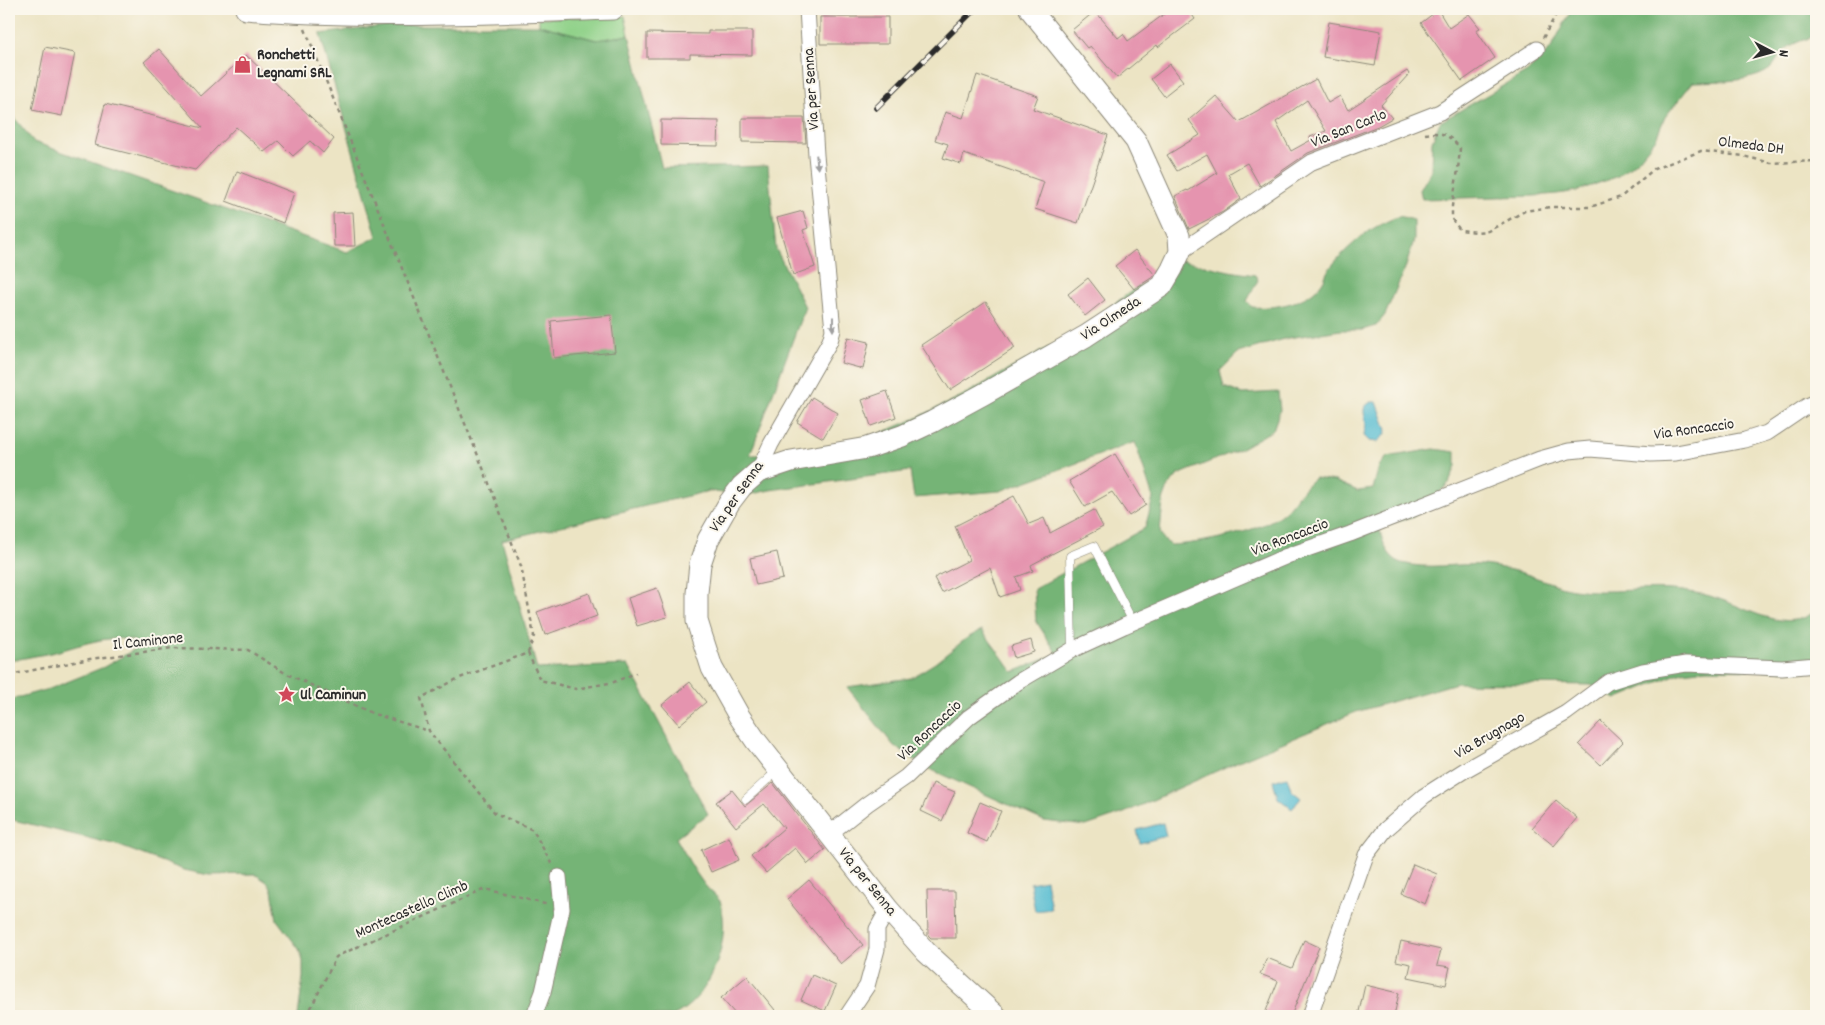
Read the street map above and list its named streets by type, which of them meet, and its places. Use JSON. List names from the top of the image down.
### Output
{
  "streets": {
    "street": [
      "Via per Senna",
      "Via San Carlo",
      "Via Olmeda",
      "Via Roncaccio",
      "Via Brugnago"
    ],
    "path": ["Olmeda DH", "Il Caminone", "Montecastello Climb"]
  },
  "crossings": [
    ["Via per Senna", "Via Olmeda"],
    ["Via per Senna", "Via Roncaccio"],
    ["Via San Carlo", "Via Olmeda"]
  ],
  "one_way": ["Via per Senna"],
  "places": {
    "shop": ["Ronchetti Legnami SRL"],
    "place": ["Ul Caminun"]
  },
  "north": "right"
}
